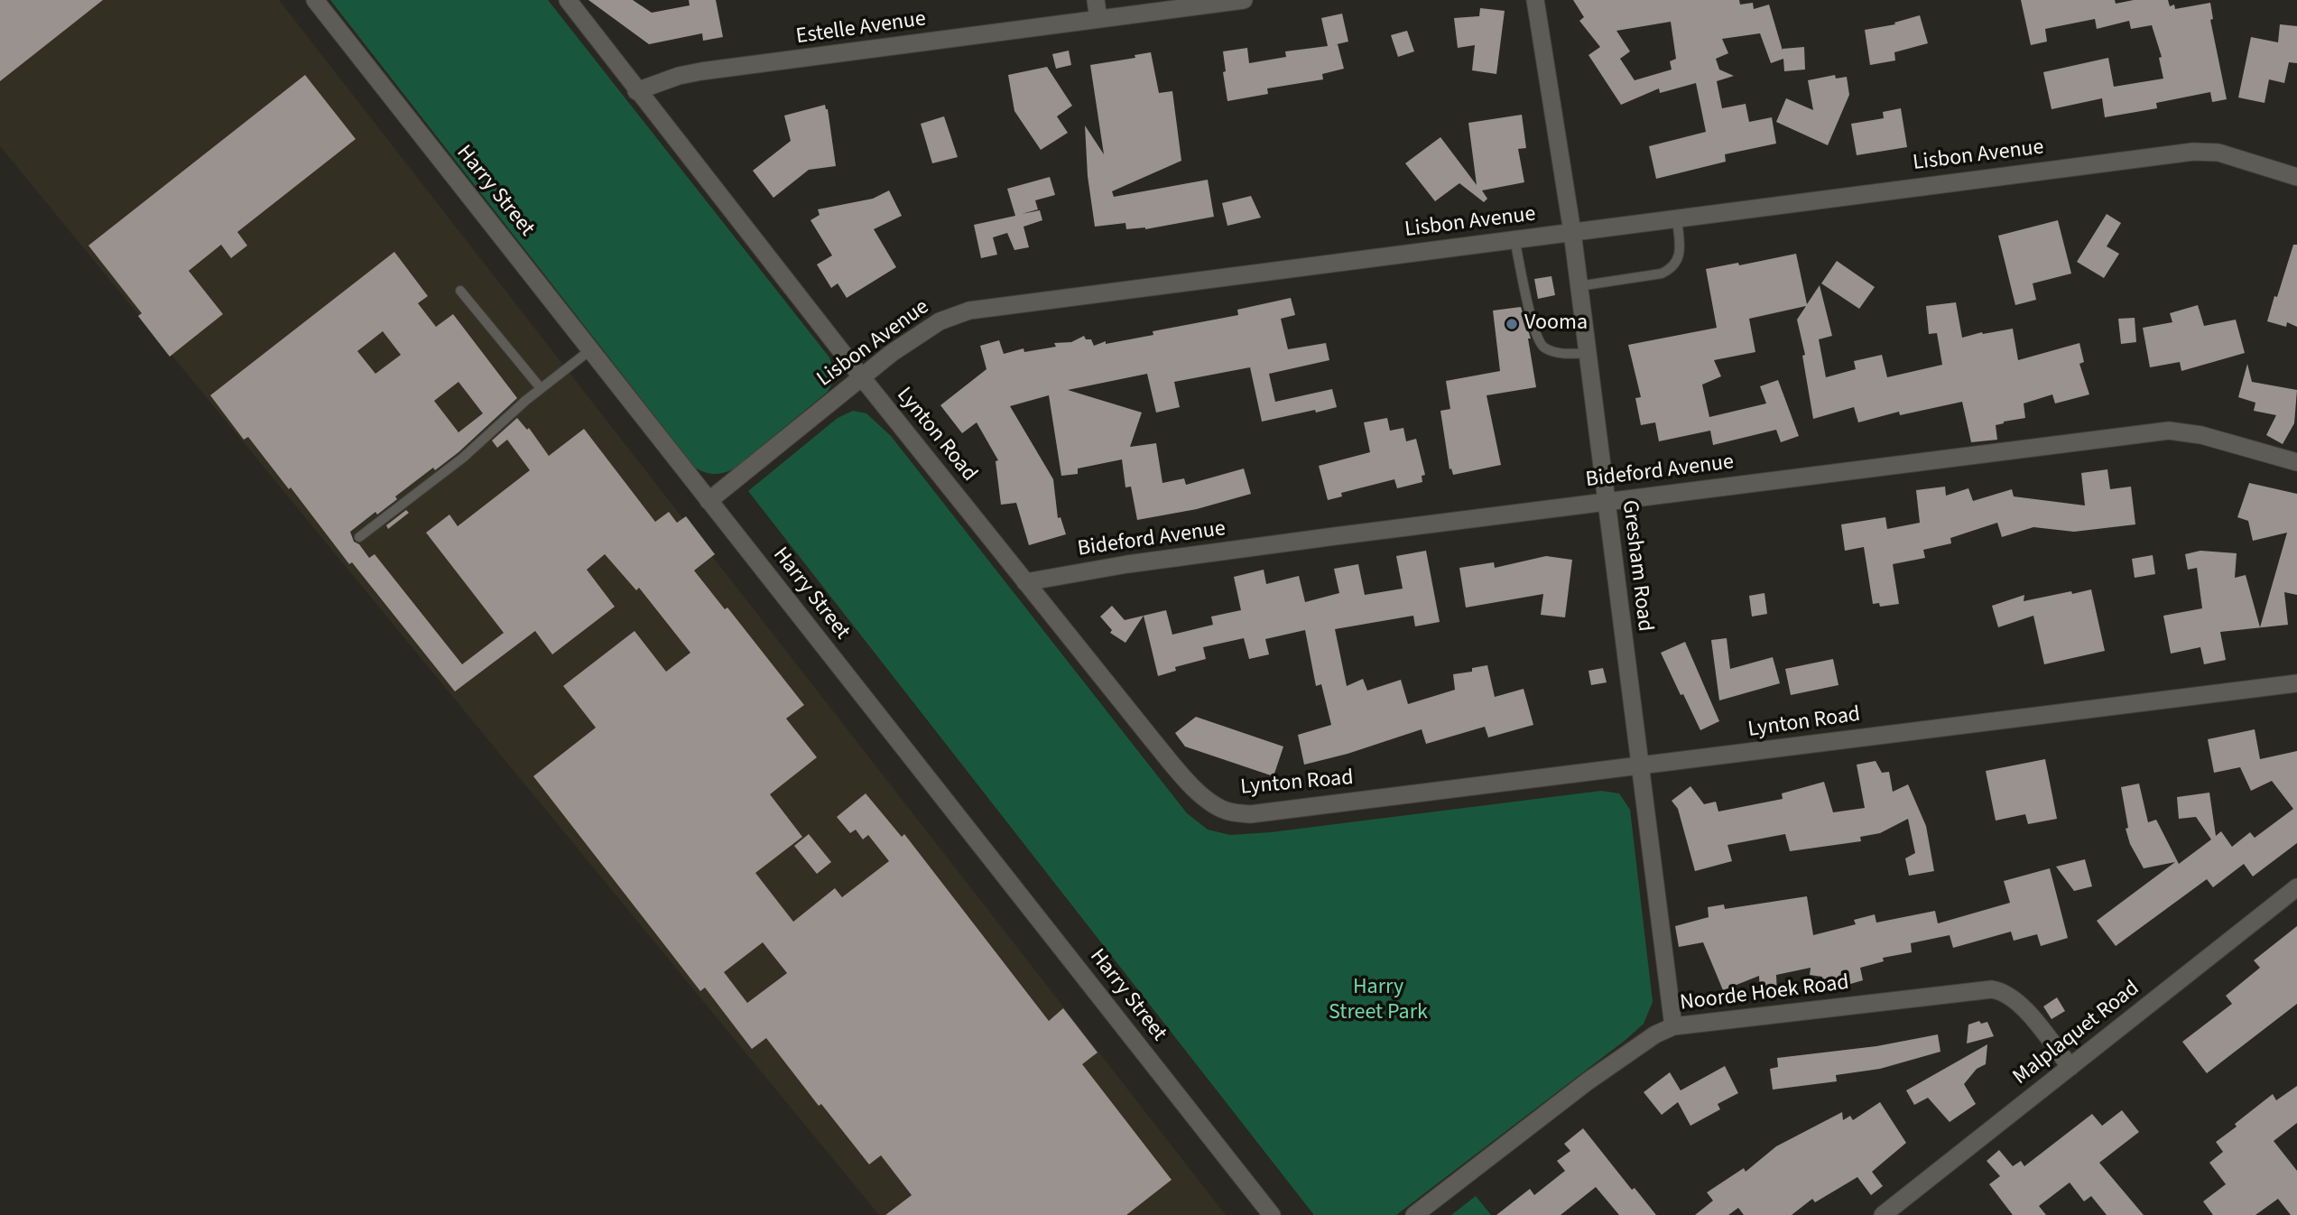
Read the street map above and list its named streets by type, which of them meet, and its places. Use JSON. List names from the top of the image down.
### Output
{
  "streets": {
    "street": [
      "Estelle Avenue",
      "Lisbon Avenue",
      "Harry Street",
      "Lynton Road",
      "Bideford Avenue",
      "Gresham Road",
      "Noorde Hoek Road",
      "Malplaquet Road"
    ]
  },
  "crossings": [
    ["Estelle Avenue", "Lynton Road"],
    ["Lisbon Avenue", "Harry Street"],
    ["Lisbon Avenue", "Lynton Road"],
    ["Lisbon Avenue", "Gresham Road"],
    ["Lynton Road", "Bideford Avenue"],
    ["Lynton Road", "Gresham Road"],
    ["Bideford Avenue", "Gresham Road"],
    ["Gresham Road", "Noorde Hoek Road"],
    ["Noorde Hoek Road", "Malplaquet Road"]
  ],
  "parks": ["Harry Street Park"],
  "places": ["Vooma"]
}
